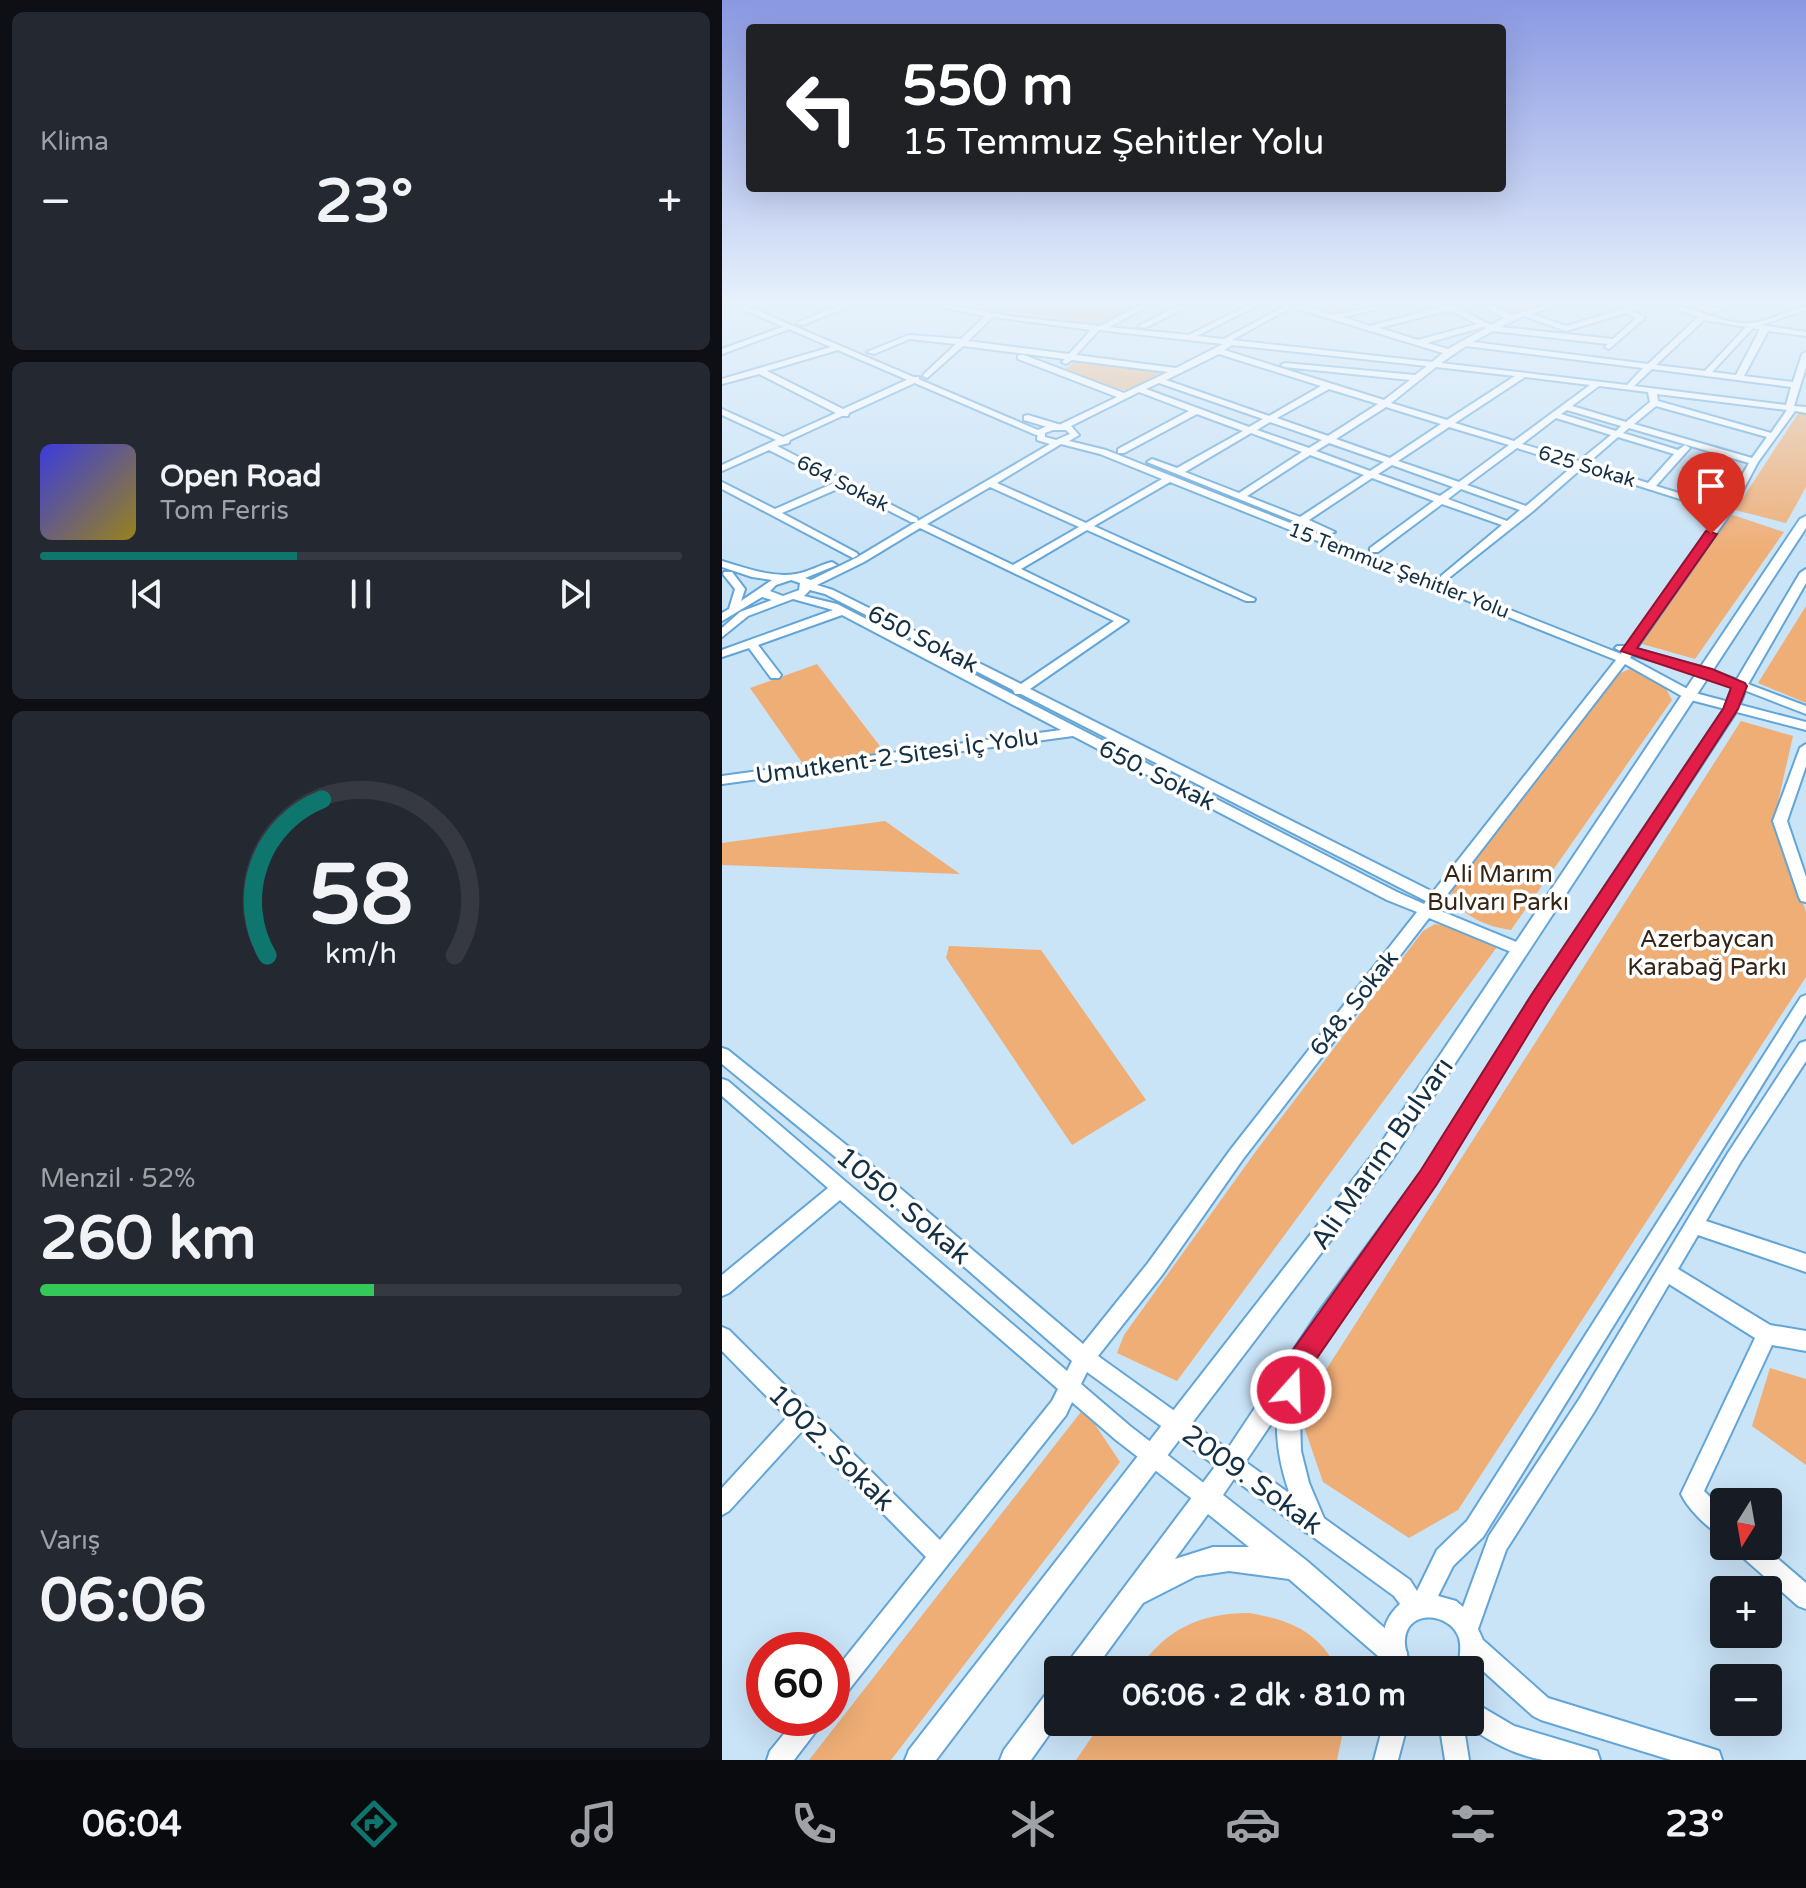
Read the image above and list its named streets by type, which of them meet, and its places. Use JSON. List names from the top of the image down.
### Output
{
  "streets": {
    "main road": ["Ali Marım Bulvarı"],
    "street": [
      "625 Sokak",
      "664 Sokak",
      "15 Temmuz Şehitler Yolu",
      "650 Sokak",
      "Umutkent-2 Sitesi İç Yolu",
      "650. Sokak",
      "648. Sokak",
      "1050. Sokak",
      "1002. Sokak",
      "2009. Sokak"
    ]
  },
  "crossings": [
    ["625 Sokak", "648. Sokak"],
    ["664 Sokak", "650 Sokak"],
    ["15 Temmuz Şehitler Yolu", "648. Sokak"],
    ["15 Temmuz Şehitler Yolu", "Ali Marım Bulvarı"],
    ["650 Sokak", "650. Sokak"],
    ["650 Sokak", "648. Sokak"],
    ["Umutkent-2 Sitesi İç Yolu", "650. Sokak"],
    ["650. Sokak", "648. Sokak"],
    ["650. Sokak", "Ali Marım Bulvarı"],
    ["648. Sokak", "1050. Sokak"],
    ["648. Sokak", "1002. Sokak"],
    ["648. Sokak", "2009. Sokak"],
    ["Ali Marım Bulvarı", "2009. Sokak"],
    ["1050. Sokak", "2009. Sokak"]
  ],
  "parks": ["Ali Marım Bulvarı Parkı", "Azerbaycan Karabağ Parkı"],
  "north": "bottom",
  "page": {
    "tile": [
      "Klima",
      ["Menzil · 52%", "260 km"],
      ["Varış", "06:06"]
    ],
    "turn": ["550 m", "15 Temmuz Şehitler Yolu"],
    "heat": ["−", "23°", "+"],
    "song": ["Open Road", "Tom Ferris"],
    "map_buttons": ["+", "−"],
    "limit": "60",
    "trip": "06:06 · 2 dk · 810 m",
    "tabs": ["06:04", "23°"],
    "gauge": ["58", "km/h"]
  }
}
